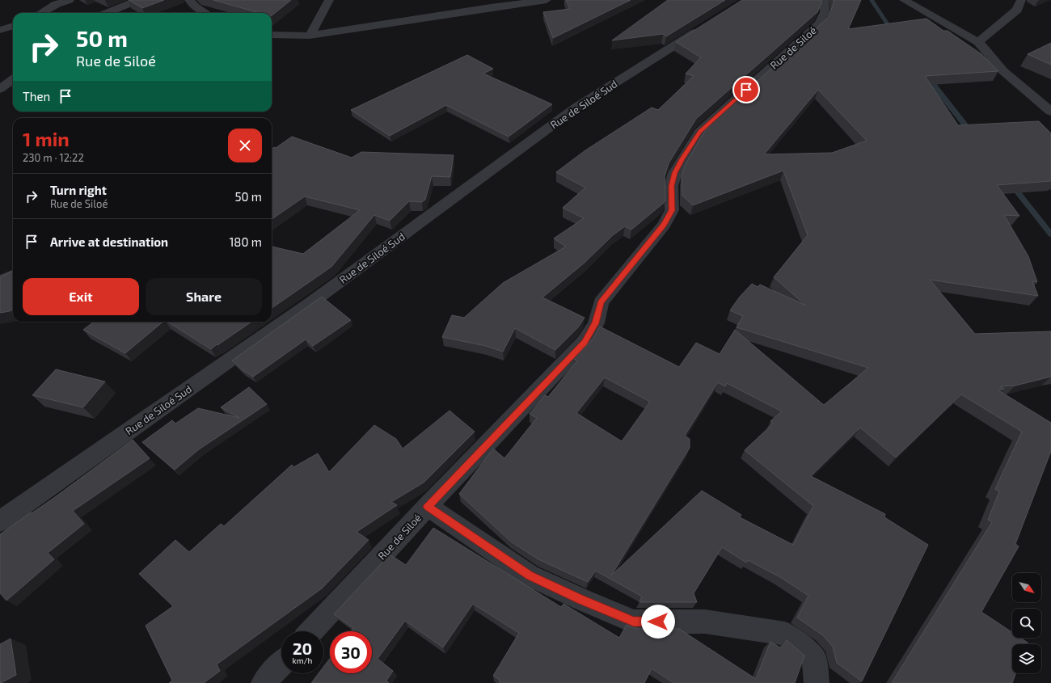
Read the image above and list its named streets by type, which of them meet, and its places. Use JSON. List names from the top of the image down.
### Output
{
  "streets": {
    "street": ["Rue de Siloé", "Rue de Siloé Sud"]
  },
  "north": "bottom right",
  "page": {
    "turn": ["50 m", "Rue de Siloé"],
    "then": "Then",
    "heading": ["1 min", "230 m · 12:22"],
    "list": [
      {
        "name": "Turn right",
        "note": "Rue de Siloé",
        "value": "50 m"
      },
      {
        "name": "Arrive at destination",
        "value": "180 m"
      }
    ],
    "buttons": ["Exit", "Share"],
    "speed": "20 km/h",
    "limit": "30"
  }
}
